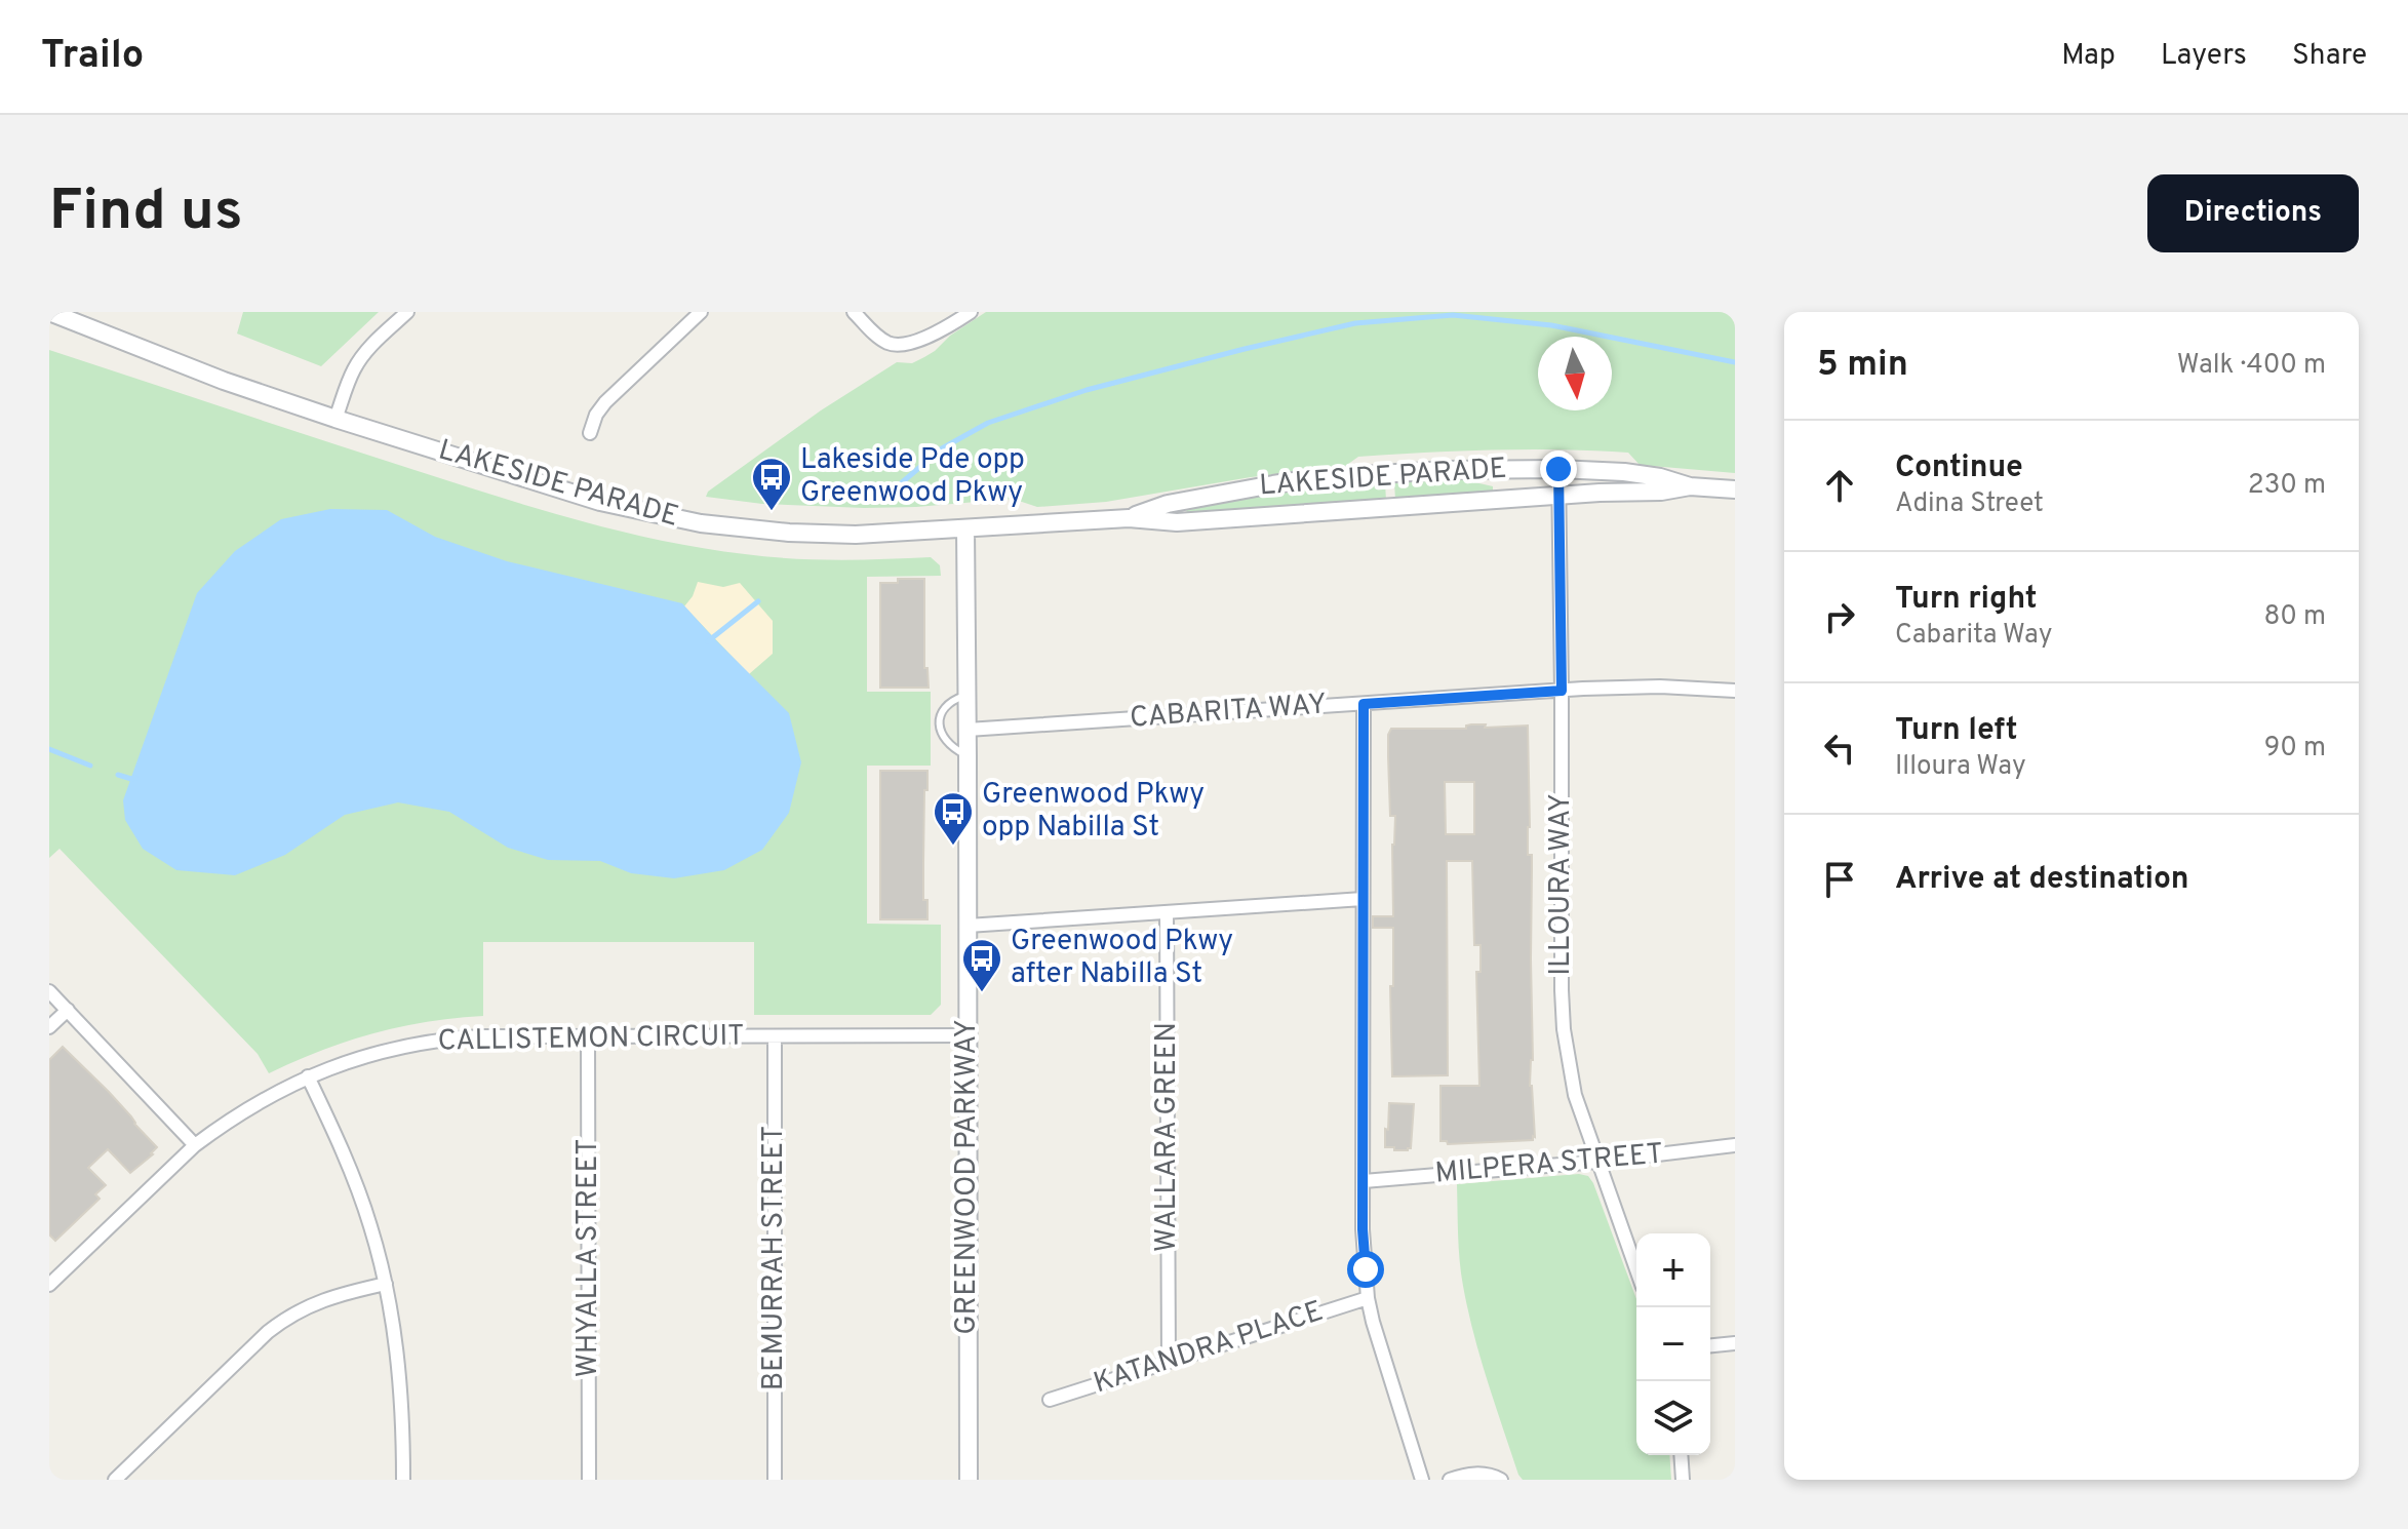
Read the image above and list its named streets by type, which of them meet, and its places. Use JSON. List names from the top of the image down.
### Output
{
  "streets": {
    "street": [
      "LAKESIDE PARADE",
      "CABARITA WAY",
      "ILLOURA WAY",
      "CALLISTEMON CIRCUIT",
      "WALLARA GREEN",
      "MILPERA STREET",
      "GREENWOOD PARKWAY",
      "WHYALLA STREET",
      "BEMURRAH STREET",
      "KATANDRA PLACE"
    ]
  },
  "crossings": [
    ["LAKESIDE PARADE", "ILLOURA WAY"],
    ["LAKESIDE PARADE", "GREENWOOD PARKWAY"],
    ["CABARITA WAY", "ILLOURA WAY"],
    ["CABARITA WAY", "GREENWOOD PARKWAY"],
    ["ILLOURA WAY", "MILPERA STREET"],
    ["CALLISTEMON CIRCUIT", "GREENWOOD PARKWAY"],
    ["CALLISTEMON CIRCUIT", "WHYALLA STREET"],
    ["CALLISTEMON CIRCUIT", "BEMURRAH STREET"],
    ["WALLARA GREEN", "KATANDRA PLACE"]
  ],
  "places": {
    "bus stop": ["Lakeside Pde opp Greenwood Pkwy", "Greenwood Pkwy opp Nabilla St", "Greenwood Pkwy after Nabilla St"]
  },
  "north": "bottom",
  "page": {
    "header": "Trailo",
    "nav": ["Map", "Layers", "Share"],
    "buttons": "Directions",
    "title": "Find us",
    "heading": ["5 min", "Walk · 400 m"],
    "list": [
      ["Continue", "Adina Street", "230 m"],
      ["Turn right", "Cabarita Way", "80 m"],
      ["Turn left", "Illoura Way", "90 m"],
      "Arrive at destination"
    ],
    "map_buttons": ["+", "−"]
  }
}
